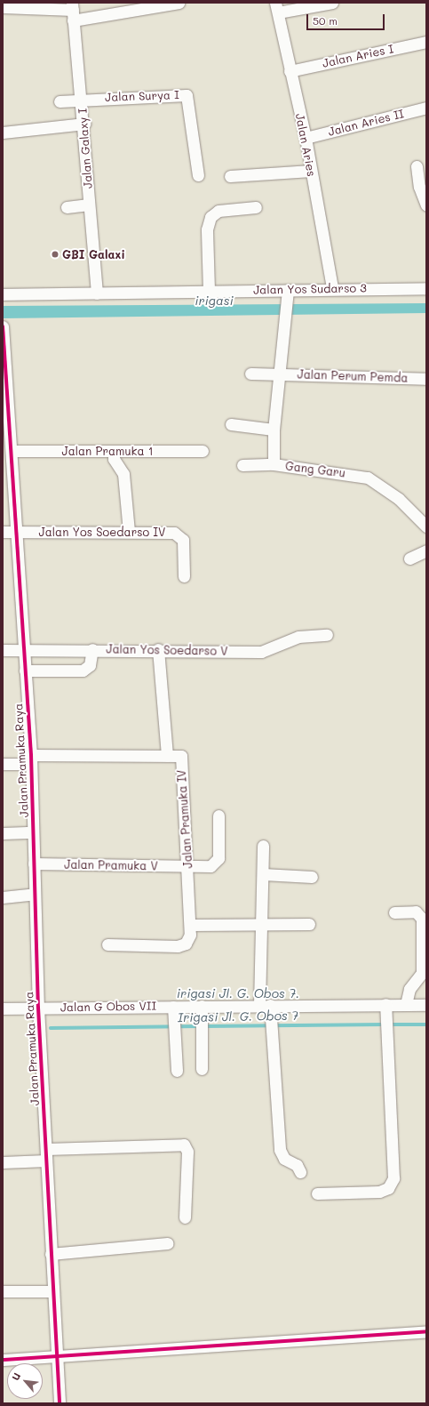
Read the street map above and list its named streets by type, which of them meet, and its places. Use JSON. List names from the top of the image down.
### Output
{
  "streets": {
    "street": [
      "Jalan Aries I",
      "Jalan Surya I",
      "Jalan Aries II",
      "Jalan Aries",
      "Jalan Galaxy I",
      "Jalan Yos Sudarso 3",
      "Jalan Perum Pemda",
      "Jalan Pramuka 1",
      "Gang Garu",
      "Jalan Yos Soedarso IV",
      "Jalan Yos Soedarso V",
      "Jalan Pramuka Raya",
      "Jalan Pramuka IV",
      "Jalan Pramuka V",
      "Jalan G Obos VII"
    ]
  },
  "crossings": [
    ["Jalan Aries I", "Jalan Aries"],
    ["Jalan Surya I", "Jalan Galaxy I"],
    ["Jalan Aries II", "Jalan Aries"],
    ["Jalan Aries", "Jalan Yos Sudarso 3"],
    ["Jalan Galaxy I", "Jalan Yos Sudarso 3"],
    ["Jalan Yos Sudarso 3", "Gang Garu"],
    ["Jalan Perum Pemda", "Gang Garu"],
    ["Jalan Pramuka 1", "Jalan Pramuka Raya"],
    ["Jalan Yos Soedarso IV", "Jalan Pramuka Raya"],
    ["Jalan Yos Soedarso V", "Jalan Pramuka Raya"],
    ["Jalan Pramuka Raya", "Jalan Pramuka IV"],
    ["Jalan Pramuka Raya", "Jalan Pramuka V"],
    ["Jalan Pramuka Raya", "Jalan G Obos VII"],
    ["Jalan Pramuka IV", "Jalan Pramuka V"]
  ],
  "water": ["irigasi", "irigasi Jl. G. Obos 7.", "Irigasi Jl. G. Obos 7"],
  "places": ["GBI Galaxi"],
  "scale_bar": "50 m",
  "north": "top left"
}
